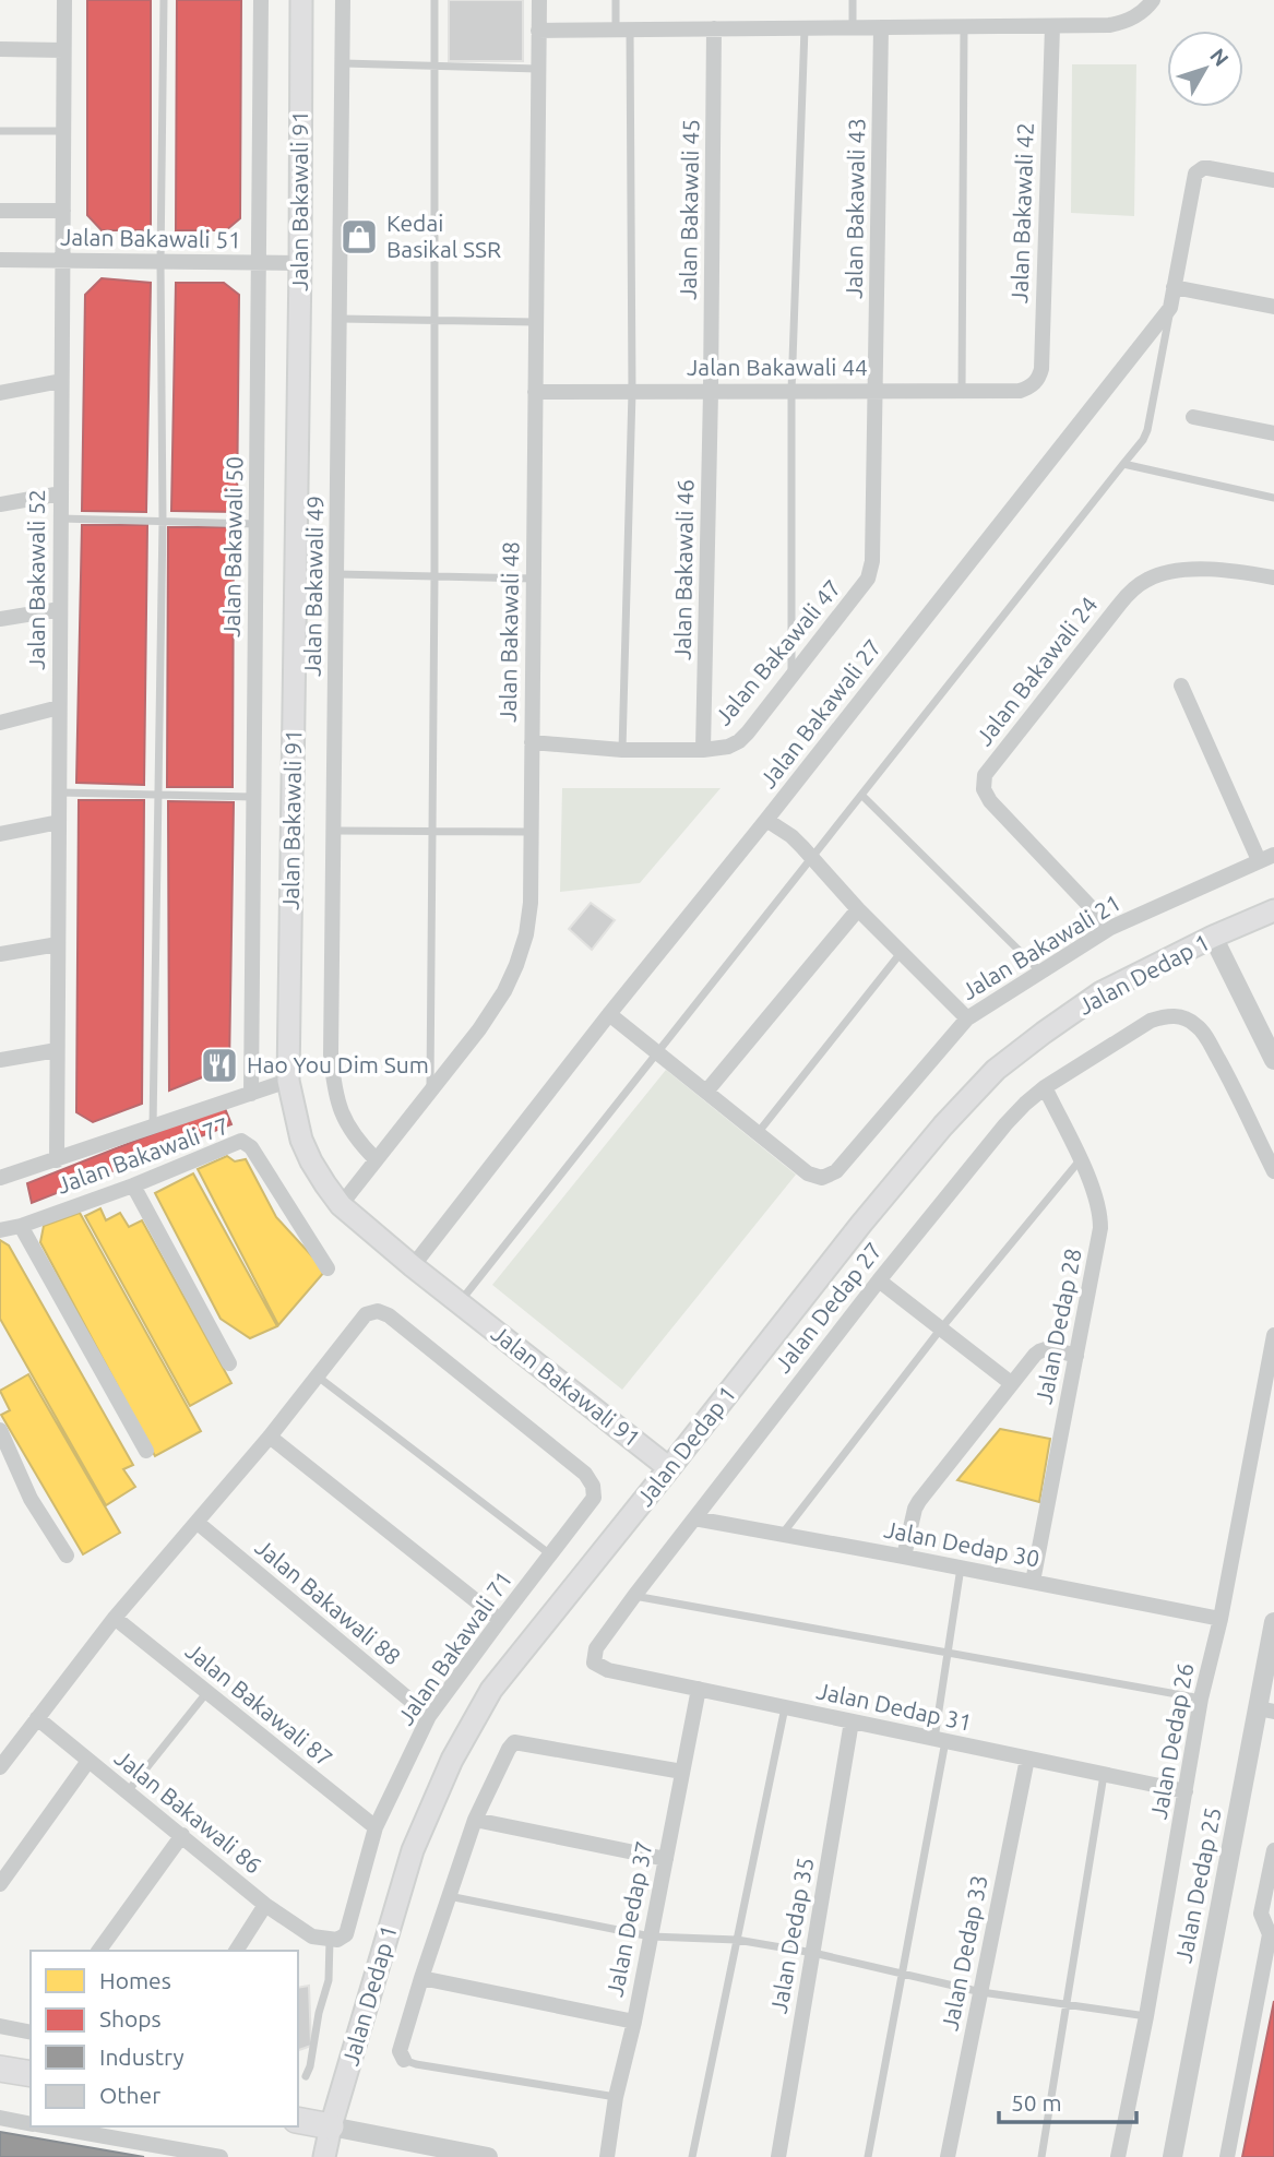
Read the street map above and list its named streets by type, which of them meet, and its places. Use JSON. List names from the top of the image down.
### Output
{
  "streets": {
    "main road": ["Jalan Bakawali 91", "Jalan Dedap 1"],
    "street": [
      "Jalan Bakawali 43",
      "Jalan Bakawali 45",
      "Jalan Bakawali 42",
      "Jalan Bakawali 51",
      "Jalan Bakawali 44",
      "Jalan Bakawali 50",
      "Jalan Bakawali 46",
      "Jalan Bakawali 52",
      "Jalan Bakawali 49",
      "Jalan Bakawali 48",
      "Jalan Bakawali 47",
      "Jalan Bakawali 24",
      "Jalan Bakawali 27",
      "Jalan Bakawali 21",
      "Jalan Bakawali 77",
      "Jalan Dedap 27",
      "Jalan Dedap 28",
      "Jalan Dedap 30",
      "Jalan Bakawali 88",
      "Jalan Bakawali 71",
      "Jalan Bakawali 87",
      "Jalan Dedap 31",
      "Jalan Dedap 26",
      "Jalan Bakawali 86",
      "Jalan Dedap 25",
      "Jalan Dedap 37",
      "Jalan Dedap 35",
      "Jalan Dedap 33"
    ]
  },
  "crossings": [
    ["Jalan Bakawali 91", "Jalan Bakawali 51"],
    ["Jalan Bakawali 91", "Jalan Bakawali 48"],
    ["Jalan Bakawali 91", "Jalan Bakawali 27"],
    ["Jalan Bakawali 91", "Jalan Dedap 1"],
    ["Jalan Bakawali 43", "Jalan Bakawali 44"],
    ["Jalan Bakawali 43", "Jalan Bakawali 47"],
    ["Jalan Bakawali 45", "Jalan Bakawali 44"],
    ["Jalan Bakawali 45", "Jalan Bakawali 46"],
    ["Jalan Bakawali 42", "Jalan Bakawali 44"],
    ["Jalan Bakawali 51", "Jalan Bakawali 50"],
    ["Jalan Bakawali 51", "Jalan Bakawali 52"],
    ["Jalan Bakawali 44", "Jalan Bakawali 46"],
    ["Jalan Bakawali 44", "Jalan Bakawali 48"],
    ["Jalan Bakawali 44", "Jalan Bakawali 47"],
    ["Jalan Bakawali 46", "Jalan Bakawali 47"],
    ["Jalan Bakawali 49", "Jalan Bakawali 48"],
    ["Jalan Bakawali 48", "Jalan Bakawali 47"],
    ["Jalan Bakawali 24", "Jalan Bakawali 21"],
    ["Jalan Dedap 27", "Jalan Dedap 28"],
    ["Jalan Dedap 27", "Jalan Dedap 30"],
    ["Jalan Dedap 27", "Jalan Dedap 31"],
    ["Jalan Dedap 28", "Jalan Dedap 30"],
    ["Jalan Dedap 30", "Jalan Dedap 26"],
    ["Jalan Bakawali 88", "Jalan Bakawali 71"],
    ["Jalan Bakawali 71", "Jalan Bakawali 87"],
    ["Jalan Bakawali 71", "Jalan Bakawali 86"],
    ["Jalan Dedap 31", "Jalan Dedap 26"],
    ["Jalan Dedap 31", "Jalan Dedap 37"],
    ["Jalan Dedap 31", "Jalan Dedap 35"],
    ["Jalan Dedap 31", "Jalan Dedap 33"]
  ],
  "places": {
    "shop": ["Kedai Basikal SSR"],
    "restaurant": ["Hao You Dim Sum"]
  },
  "legend": [
    "Homes",
    "Shops",
    "Industry",
    "Other"
  ],
  "scale_bar": "50 m",
  "north": "top right"
}
